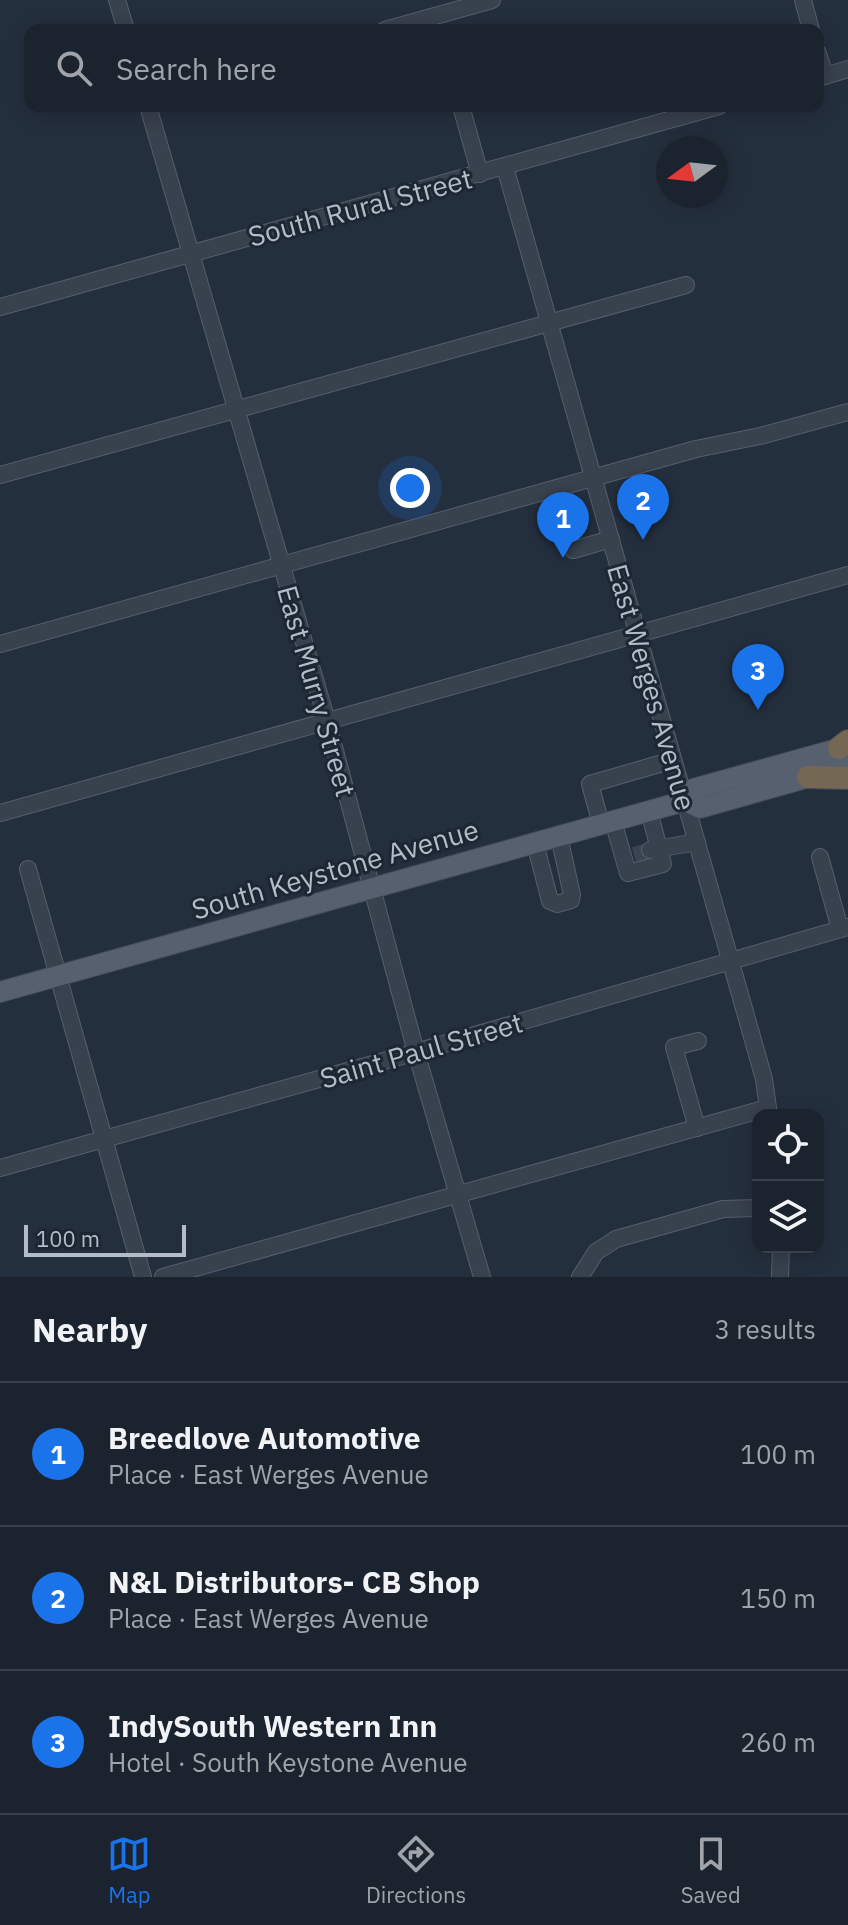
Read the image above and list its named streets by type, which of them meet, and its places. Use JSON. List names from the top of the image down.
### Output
{
  "streets": {
    "main road": ["South Keystone Avenue"],
    "street": [
      "South Rural Street",
      "East Werges Avenue",
      "East Murry Street",
      "Saint Paul Street"
    ]
  },
  "crossings": [
    ["South Rural Street", "East Werges Avenue"],
    ["South Rural Street", "East Murry Street"],
    ["East Werges Avenue", "South Keystone Avenue"],
    ["East Werges Avenue", "Saint Paul Street"],
    ["East Murry Street", "South Keystone Avenue"],
    ["East Murry Street", "Saint Paul Street"]
  ],
  "scale_bar": "100 m",
  "north": "left",
  "page": {
    "search": "Search here",
    "pins": ["2", "1", "3"],
    "scale": "100 m",
    "heading": ["Nearby", "3 results"],
    "list": [
      {
        "mark": "1",
        "name": "Breedlove Automotive",
        "note": "Place · East Werges Avenue",
        "value": "100 m"
      },
      {
        "mark": "2",
        "name": "N&L Distributors- CB Shop",
        "note": "Place · East Werges Avenue",
        "value": "150 m"
      },
      {
        "mark": "3",
        "name": "IndySouth Western Inn",
        "note": "Hotel · South Keystone Avenue",
        "value": "260 m"
      }
    ],
    "nav": ["Map", "Directions", "Saved"]
  }
}
